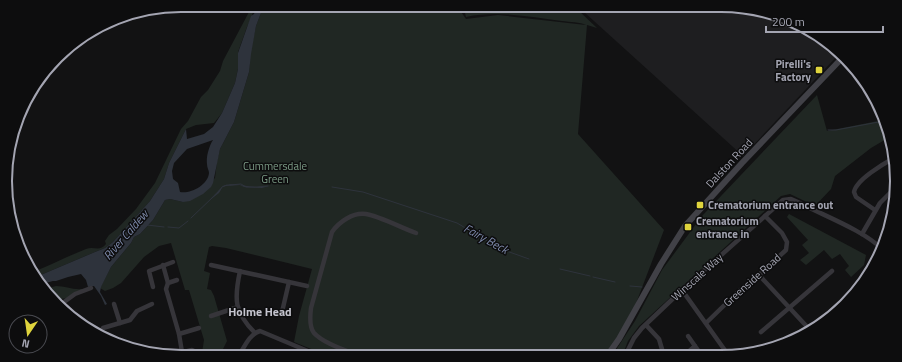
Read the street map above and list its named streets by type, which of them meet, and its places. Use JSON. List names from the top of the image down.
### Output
{
  "streets": {
    "main road": ["Dalston Road"],
    "street": ["Winscale Way", "Greenside Road"]
  },
  "crossings": [
    ["Winscale Way", "Greenside Road"]
  ],
  "districts": ["Holme Head"],
  "water": ["River Caldew", "Fairy Beck"],
  "parks": ["Cummersdale Green"],
  "places": {
    "transit": ["Pirelli's Factory", "Crematorium entrance out", "Crematorium entrance in"]
  },
  "scale_bar": "200 m",
  "north": "bottom"
}
